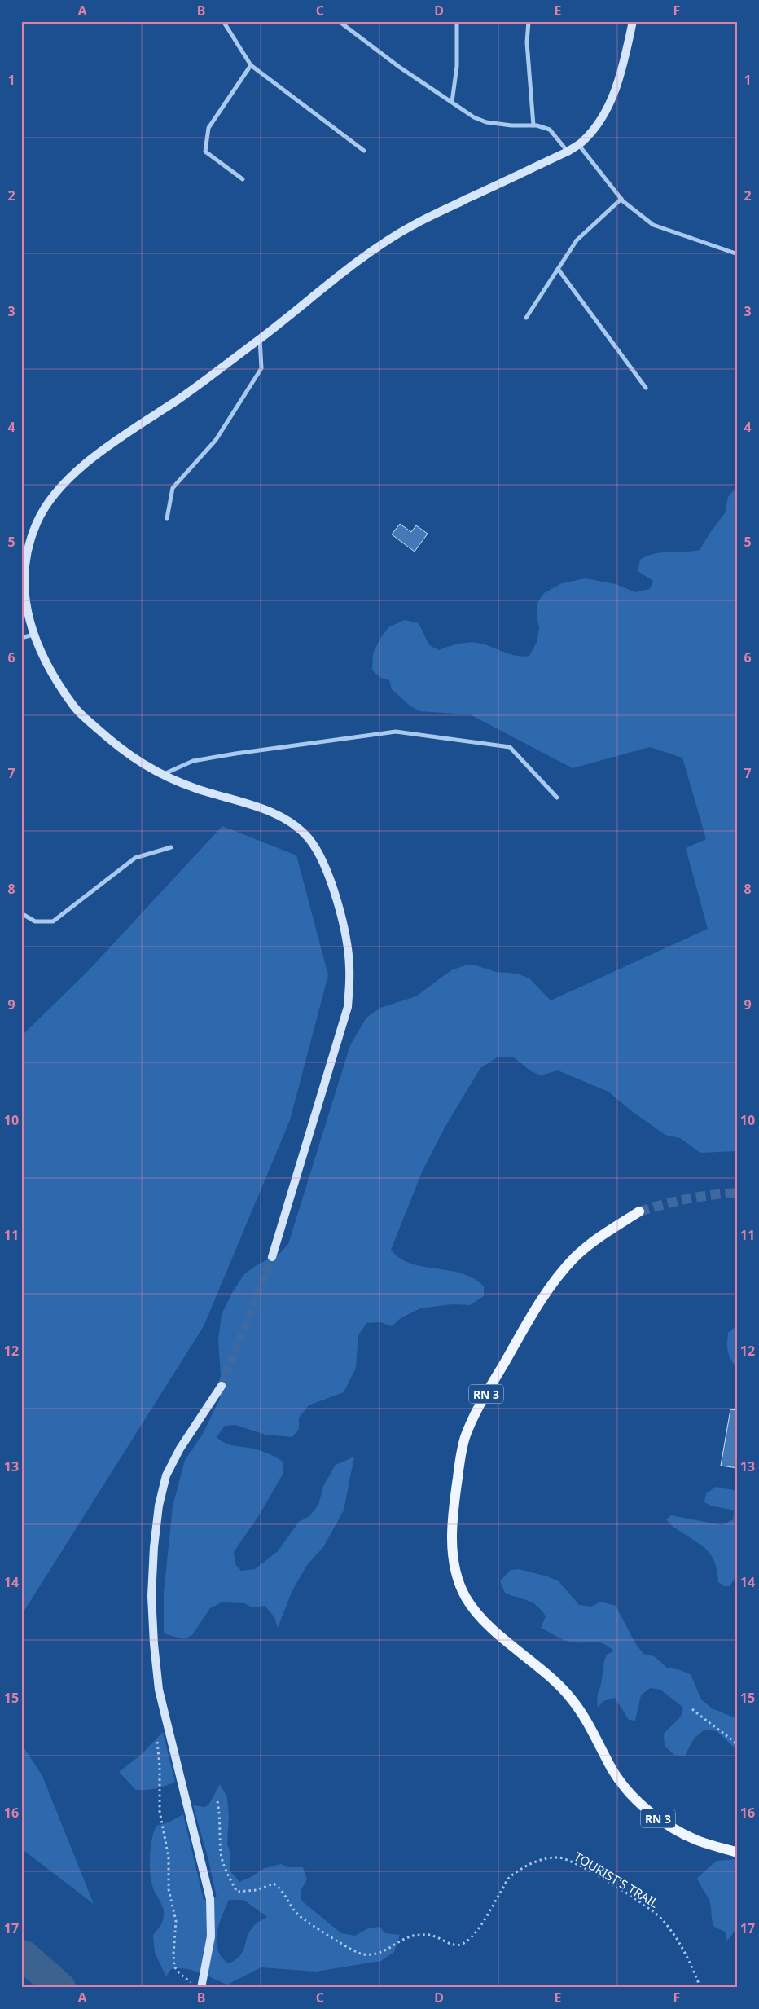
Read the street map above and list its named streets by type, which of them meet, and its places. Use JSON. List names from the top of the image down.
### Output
{
  "streets": {
    "main road": ["RN 3"],
    "path": ["TOURIST'S TRAIL"]
  },
  "grid": {
    "columns": [
      "A",
      "B",
      "C",
      "D",
      "E",
      "F"
    ],
    "rows": [
      "1",
      "2",
      "3",
      "4",
      "5",
      "6",
      "7",
      "8",
      "9",
      "10",
      "11",
      "12",
      "13",
      "14",
      "15",
      "16",
      "17"
    ]
  }
}
